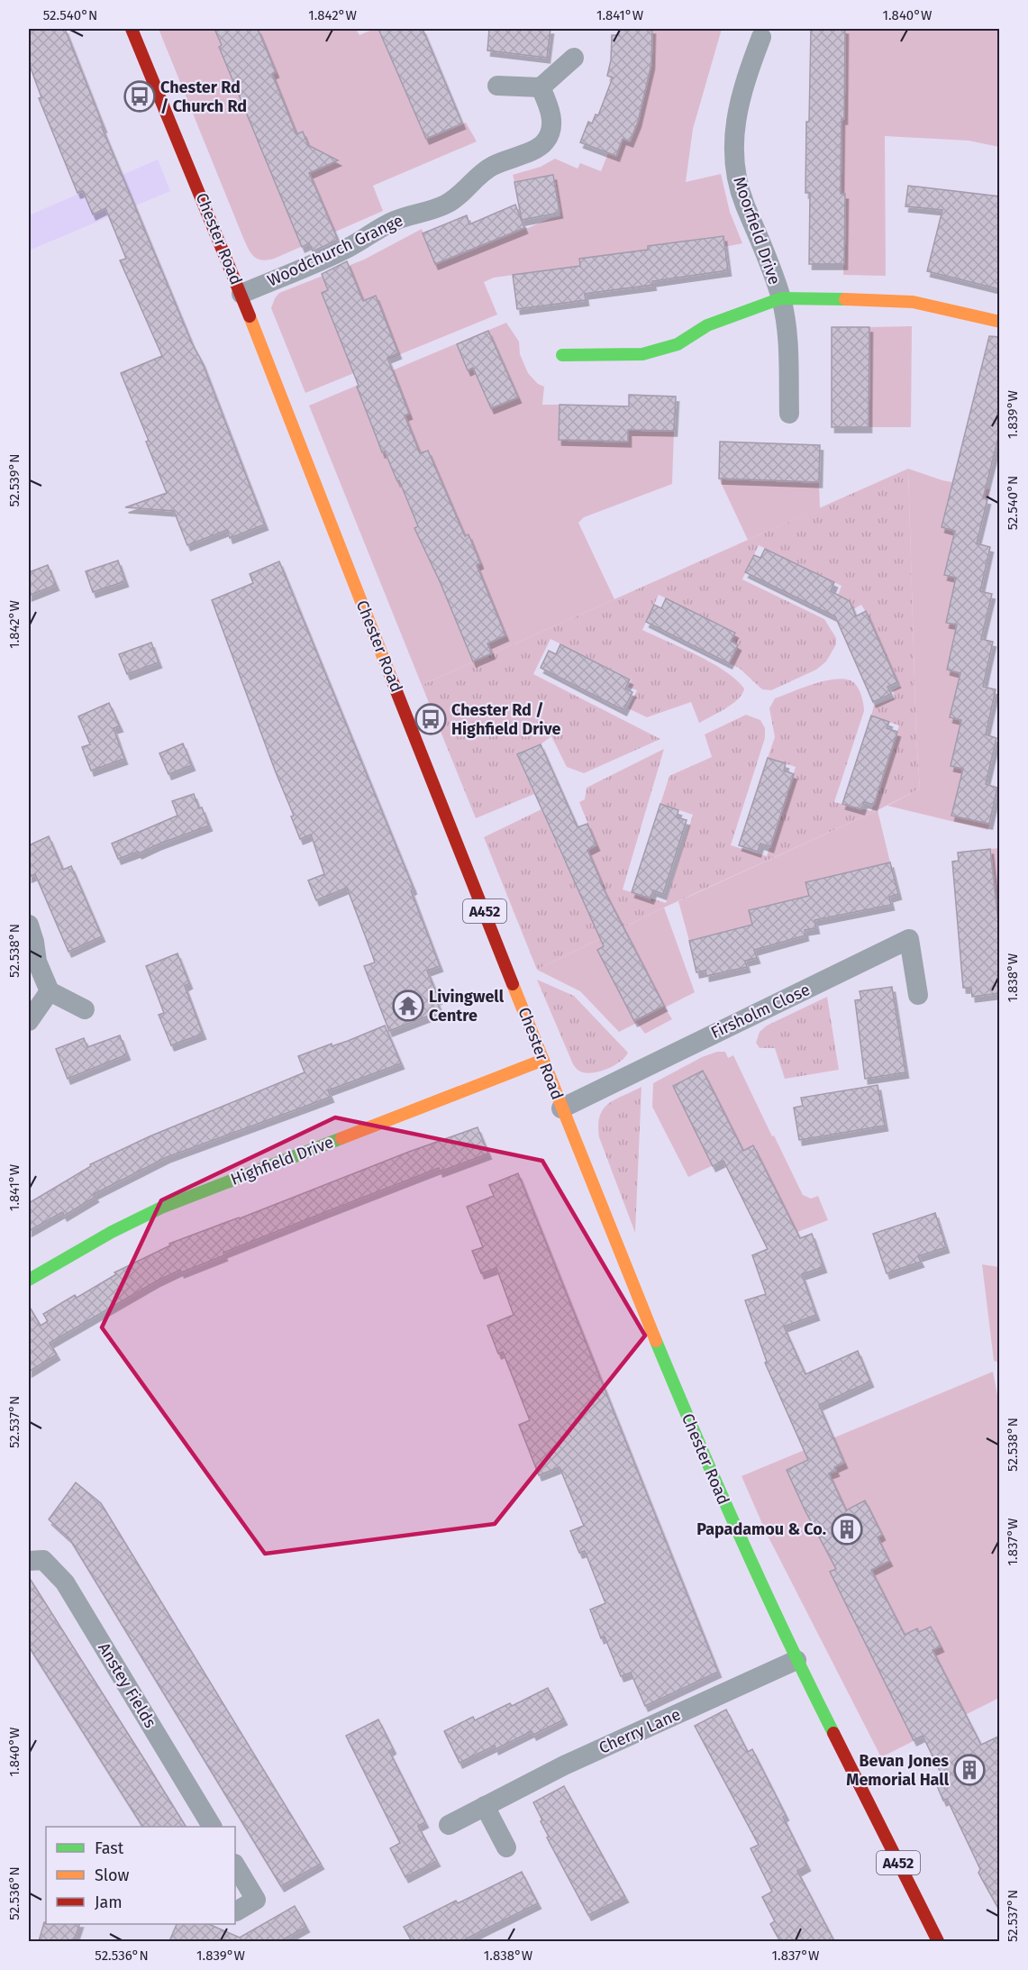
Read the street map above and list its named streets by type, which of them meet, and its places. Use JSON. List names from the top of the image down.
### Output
{
  "streets": {
    "main road": [
      "Moorfield Drive",
      "Chester Road",
      "A452",
      "Highfield Drive"
    ],
    "street": [
      "Woodchurch Grange",
      "Firsholm Close",
      "Anstey Fields",
      "Cherry Lane"
    ]
  },
  "crossings": [
    ["Chester Road", "Woodchurch Grange"],
    ["Chester Road", "Firsholm Close"],
    ["Chester Road", "Highfield Drive"],
    ["Chester Road", "Cherry Lane"]
  ],
  "places": {
    "bus stop": ["Chester Rd / Church Rd", "Chester Rd / Highfield Drive"],
    "temple": ["Livingwell Centre"],
    "building": ["Papadamou & Co.", "Bevan Jones Memorial Hall"]
  },
  "legend": ["Fast", "Slow", "Jam"],
  "coordinates": [
    "52.540°N",
    "1.842°W",
    "1.841°W",
    "1.840°W",
    "1.839°W",
    "52.539°N",
    "52.538°N",
    "1.838°W",
    "52.537°N",
    "1.837°W",
    "52.536°N"
  ]
}
